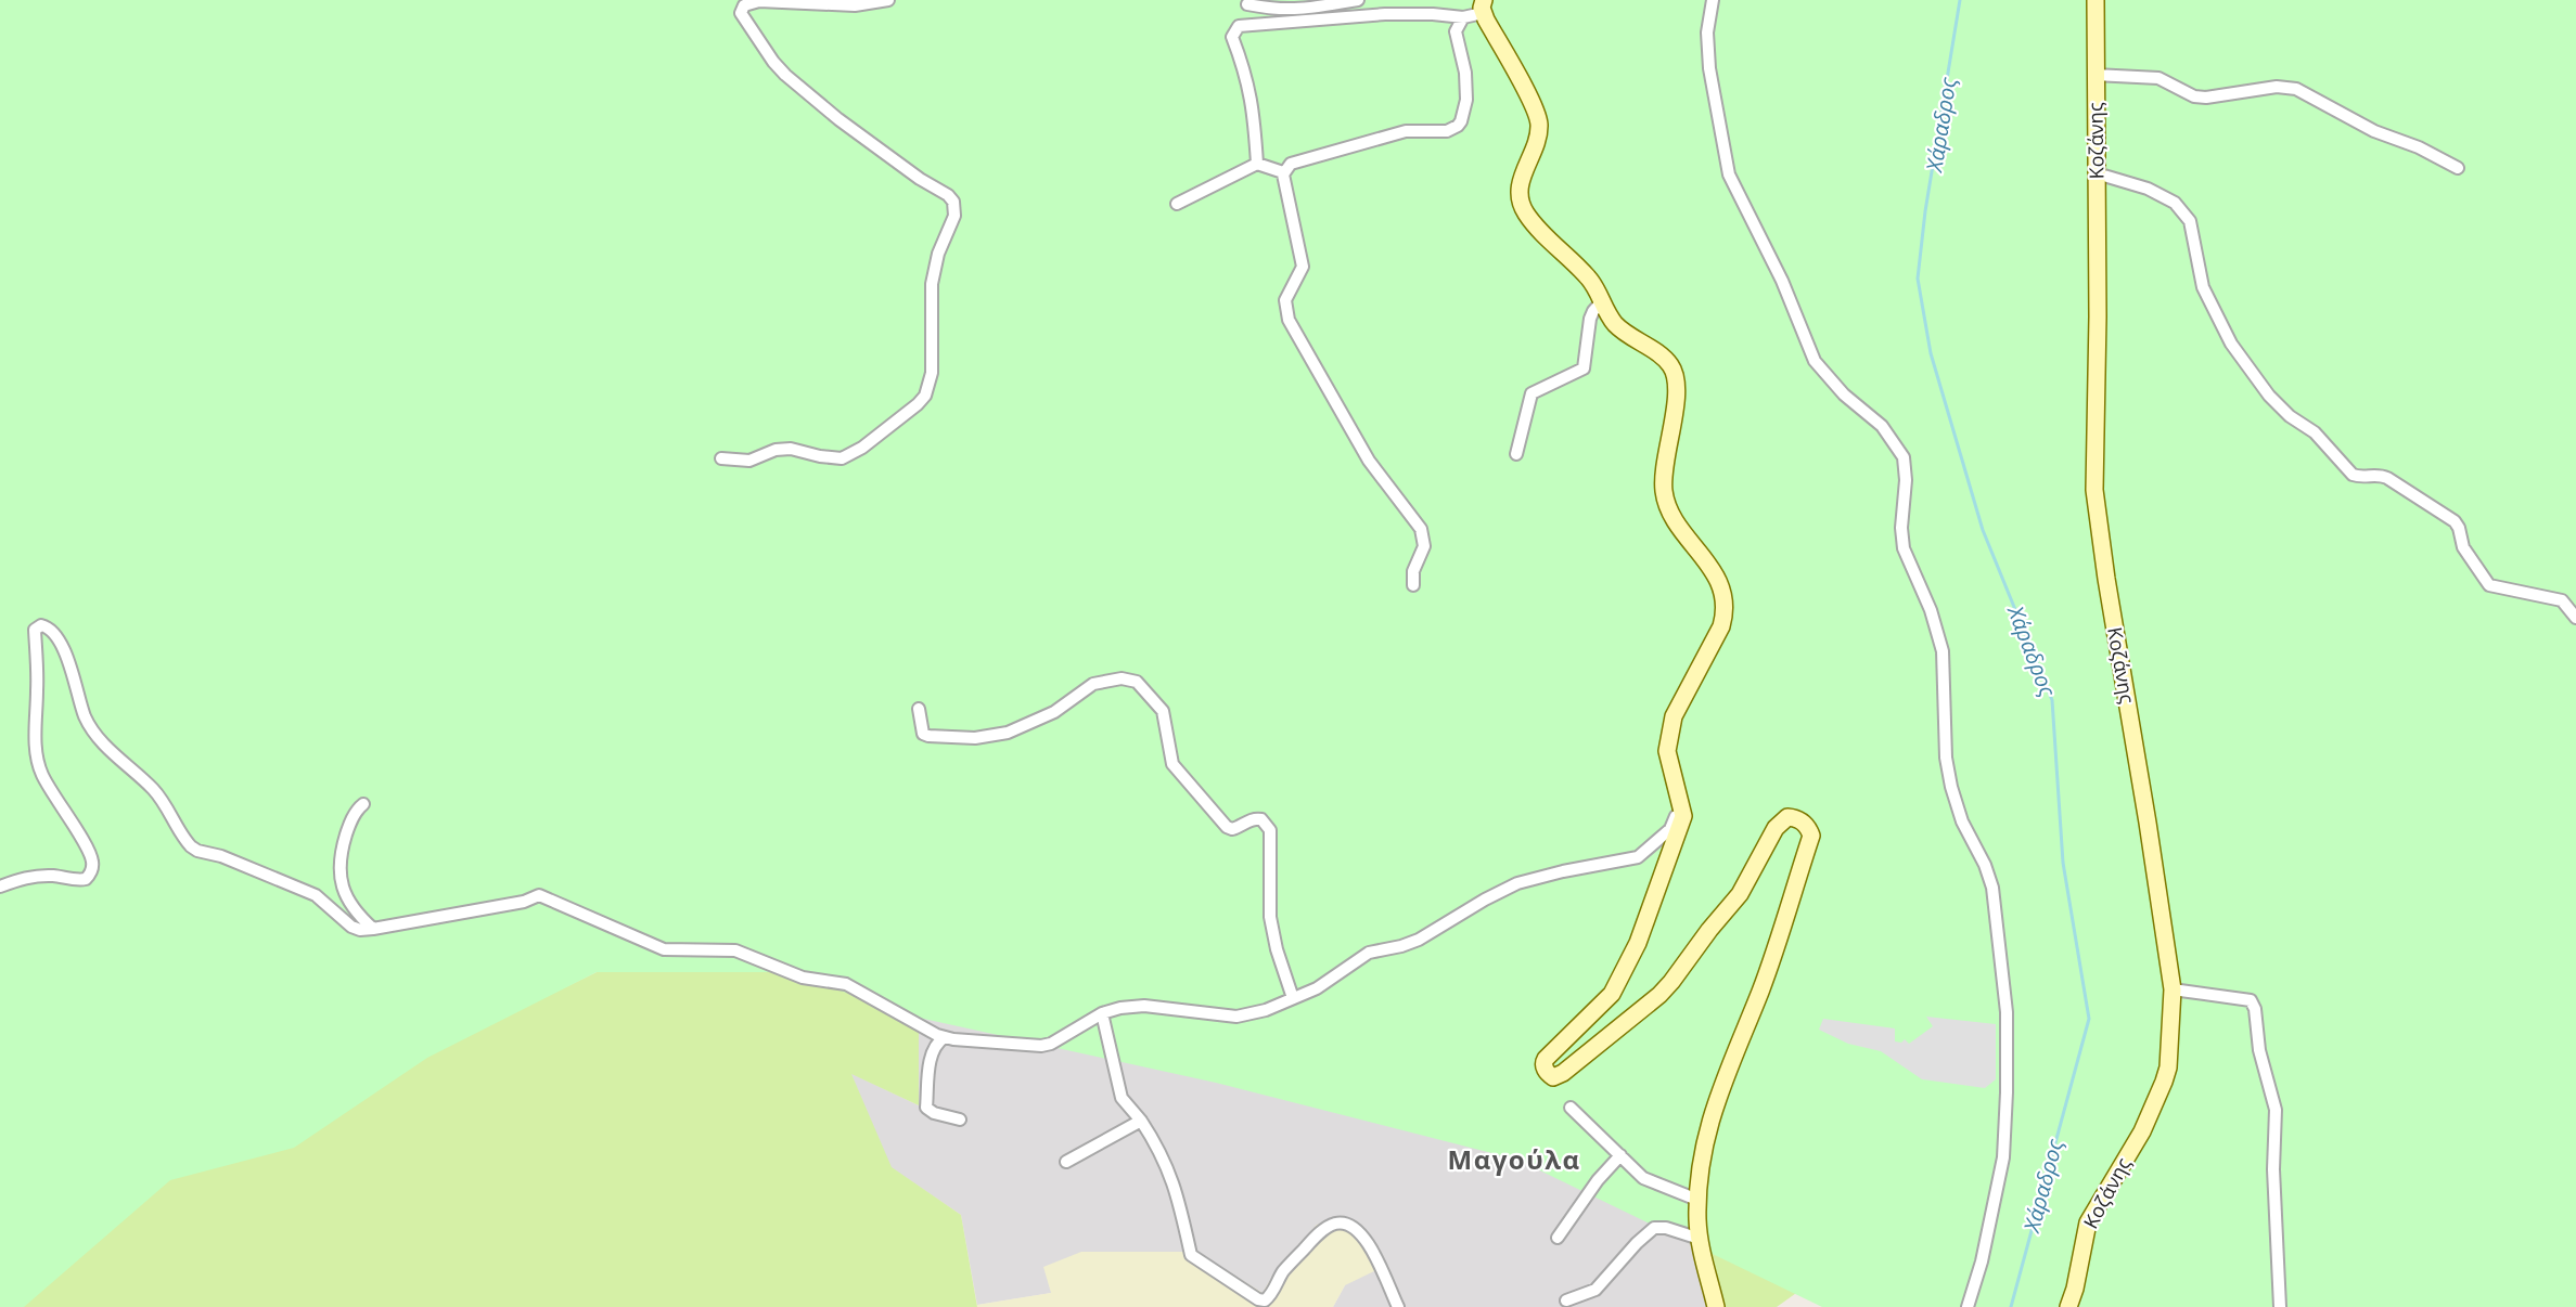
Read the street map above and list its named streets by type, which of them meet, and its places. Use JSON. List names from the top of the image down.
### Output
{
  "streets": {
    "main road": ["Κοζάνης"]
  },
  "districts": ["Μαγούλα"],
  "water": ["Χάραδρος"]
}
